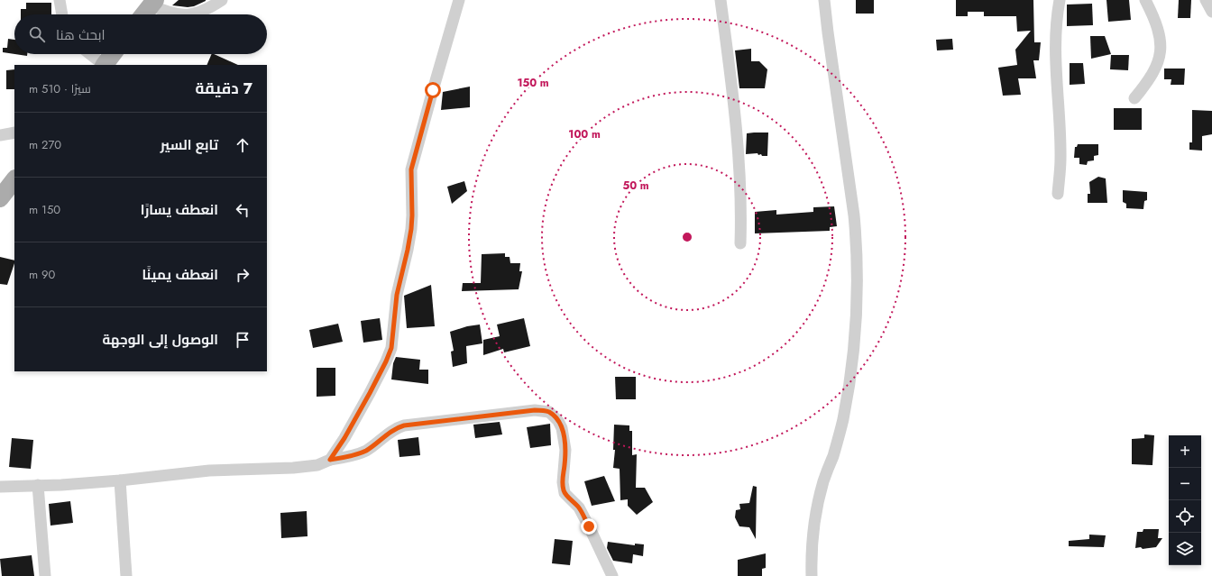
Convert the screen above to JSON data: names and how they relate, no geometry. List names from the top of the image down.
{
  "page": {
    "search": "ابحث هنا",
    "heading": ["7 دقيقة", "سيرًا · 510 m"],
    "list": [
      ["تابع السير", "270 m"],
      ["انعطف يسارًا", "150 m"],
      ["انعطف يمينًا", "90 m"],
      "الوصول إلى الوجهة"
    ],
    "map_buttons": ["+", "−"]
  },
  "rings": ["150 m", "100 m", "50 m"]
}
